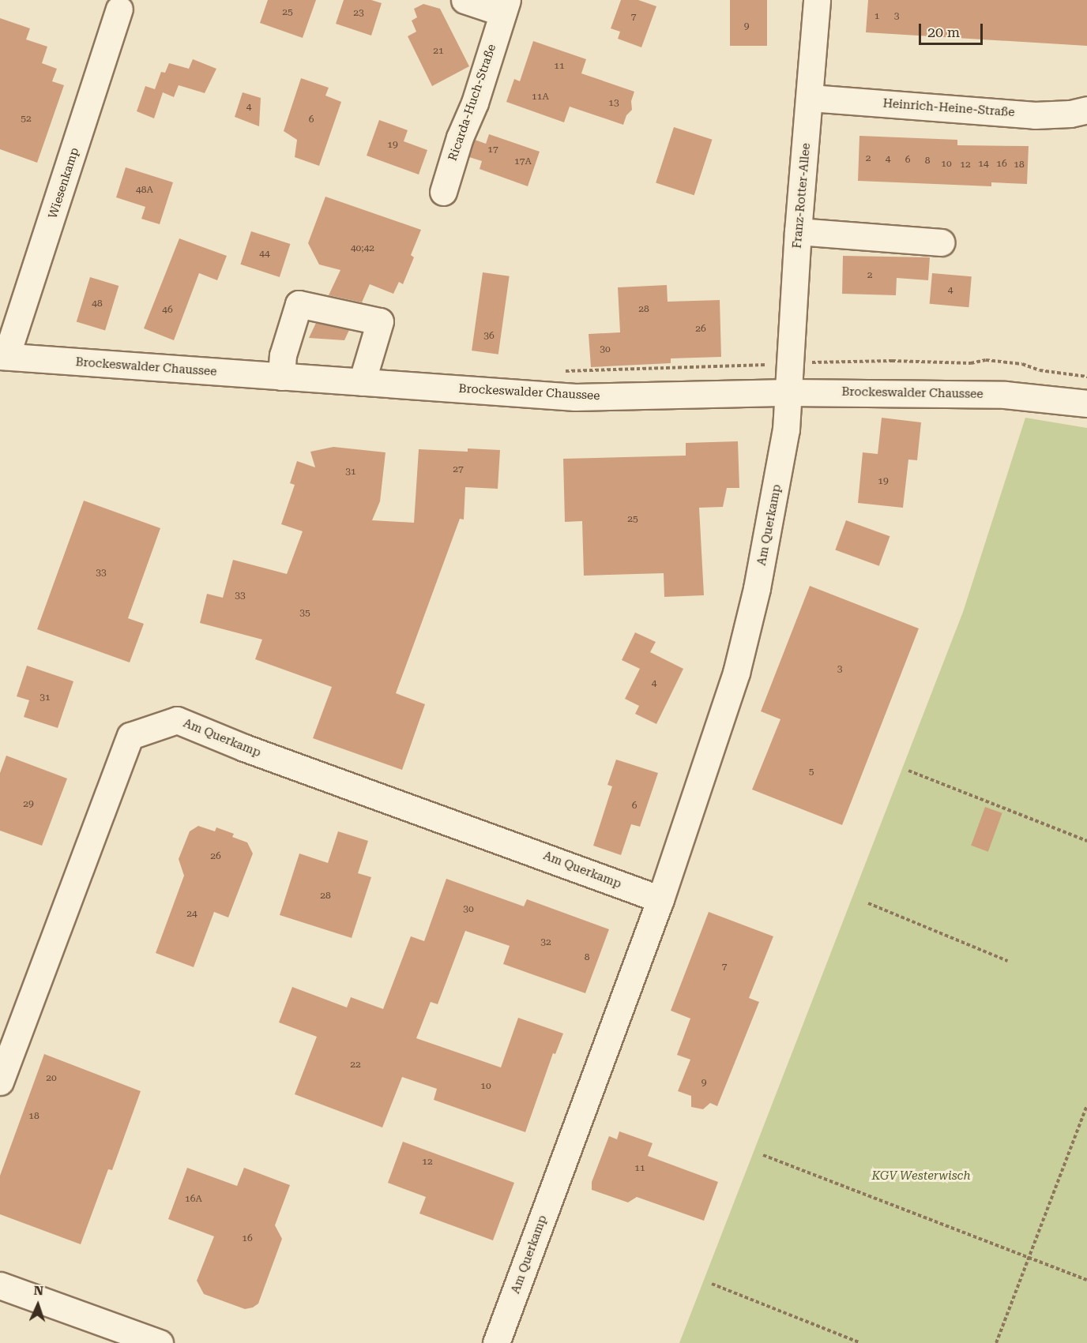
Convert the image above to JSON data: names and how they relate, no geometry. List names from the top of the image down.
{
  "streets": {
    "street": [
      "Ricarda-Huch-Straße",
      "Heinrich-Heine-Straße",
      "Wiesenkamp",
      "Franz-Rotter-Allee",
      "Brockeswalder Chaussee",
      "Am Querkamp"
    ]
  },
  "crossings": [
    ["Heinrich-Heine-Straße", "Franz-Rotter-Allee"],
    ["Wiesenkamp", "Brockeswalder Chaussee"],
    ["Franz-Rotter-Allee", "Brockeswalder Chaussee"],
    ["Franz-Rotter-Allee", "Am Querkamp"],
    ["Brockeswalder Chaussee", "Am Querkamp"]
  ],
  "parks": ["KGV Westerwisch"],
  "house_numbers": [
    "25",
    "23",
    "1",
    "3",
    "7",
    "9",
    "21",
    "11",
    "11A",
    "13",
    "4",
    "52",
    "6",
    "19",
    "17",
    "2",
    "4",
    "6",
    "8",
    "17A",
    "10",
    "14",
    "16",
    "12",
    "18",
    "48A",
    "40;42",
    "44",
    "2",
    "4",
    "48",
    "28",
    "46",
    "26",
    "36",
    "30",
    "27",
    "31",
    "19",
    "25",
    "33",
    "33",
    "35",
    "3",
    "4",
    "31",
    "5",
    "29",
    "6",
    "26",
    "28",
    "30",
    "24",
    "32",
    "8",
    "7",
    "22",
    "20",
    "9",
    "10",
    "18",
    "12",
    "11",
    "16A",
    "16"
  ],
  "scale_bar": "20 m",
  "north": "top"
}
